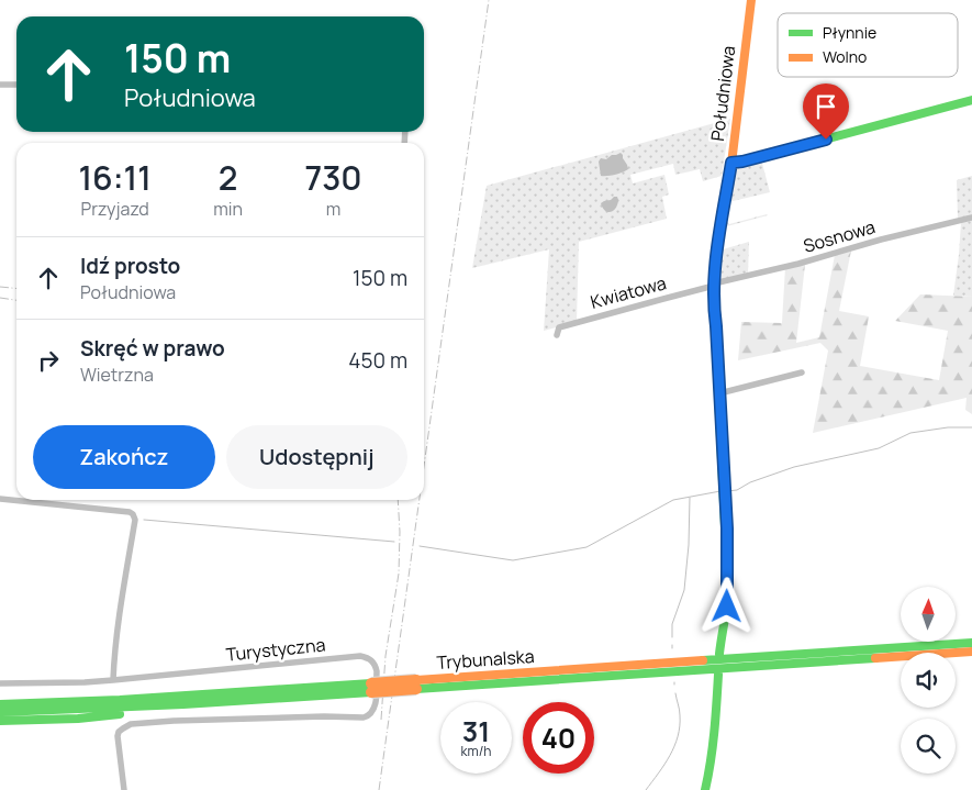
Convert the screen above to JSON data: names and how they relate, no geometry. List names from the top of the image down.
{
  "streets": {
    "main road": ["Południowa", "Trybunalska"],
    "street": ["Sosnowa", "Kwiatowa", "Turystyczna"]
  },
  "crossings": [
    ["Południowa", "Sosnowa"],
    ["Południowa", "Kwiatowa"],
    ["Sosnowa", "Kwiatowa"]
  ],
  "legend": ["Płynnie", "Wolno"],
  "north": "top",
  "page": {
    "turn": ["150 m", "Południowa"],
    "eta": [
      "16:11",
      "Przyjazd",
      "2",
      "min",
      "730",
      "m"
    ],
    "list": [
      {
        "name": "Idź prosto",
        "note": "Południowa",
        "value": "150 m"
      },
      {
        "name": "Skręć w prawo",
        "note": "Wietrzna",
        "value": "450 m"
      }
    ],
    "buttons": ["Zakończ", "Udostępnij"],
    "speed": "31 km/h",
    "limit": "40"
  }
}
